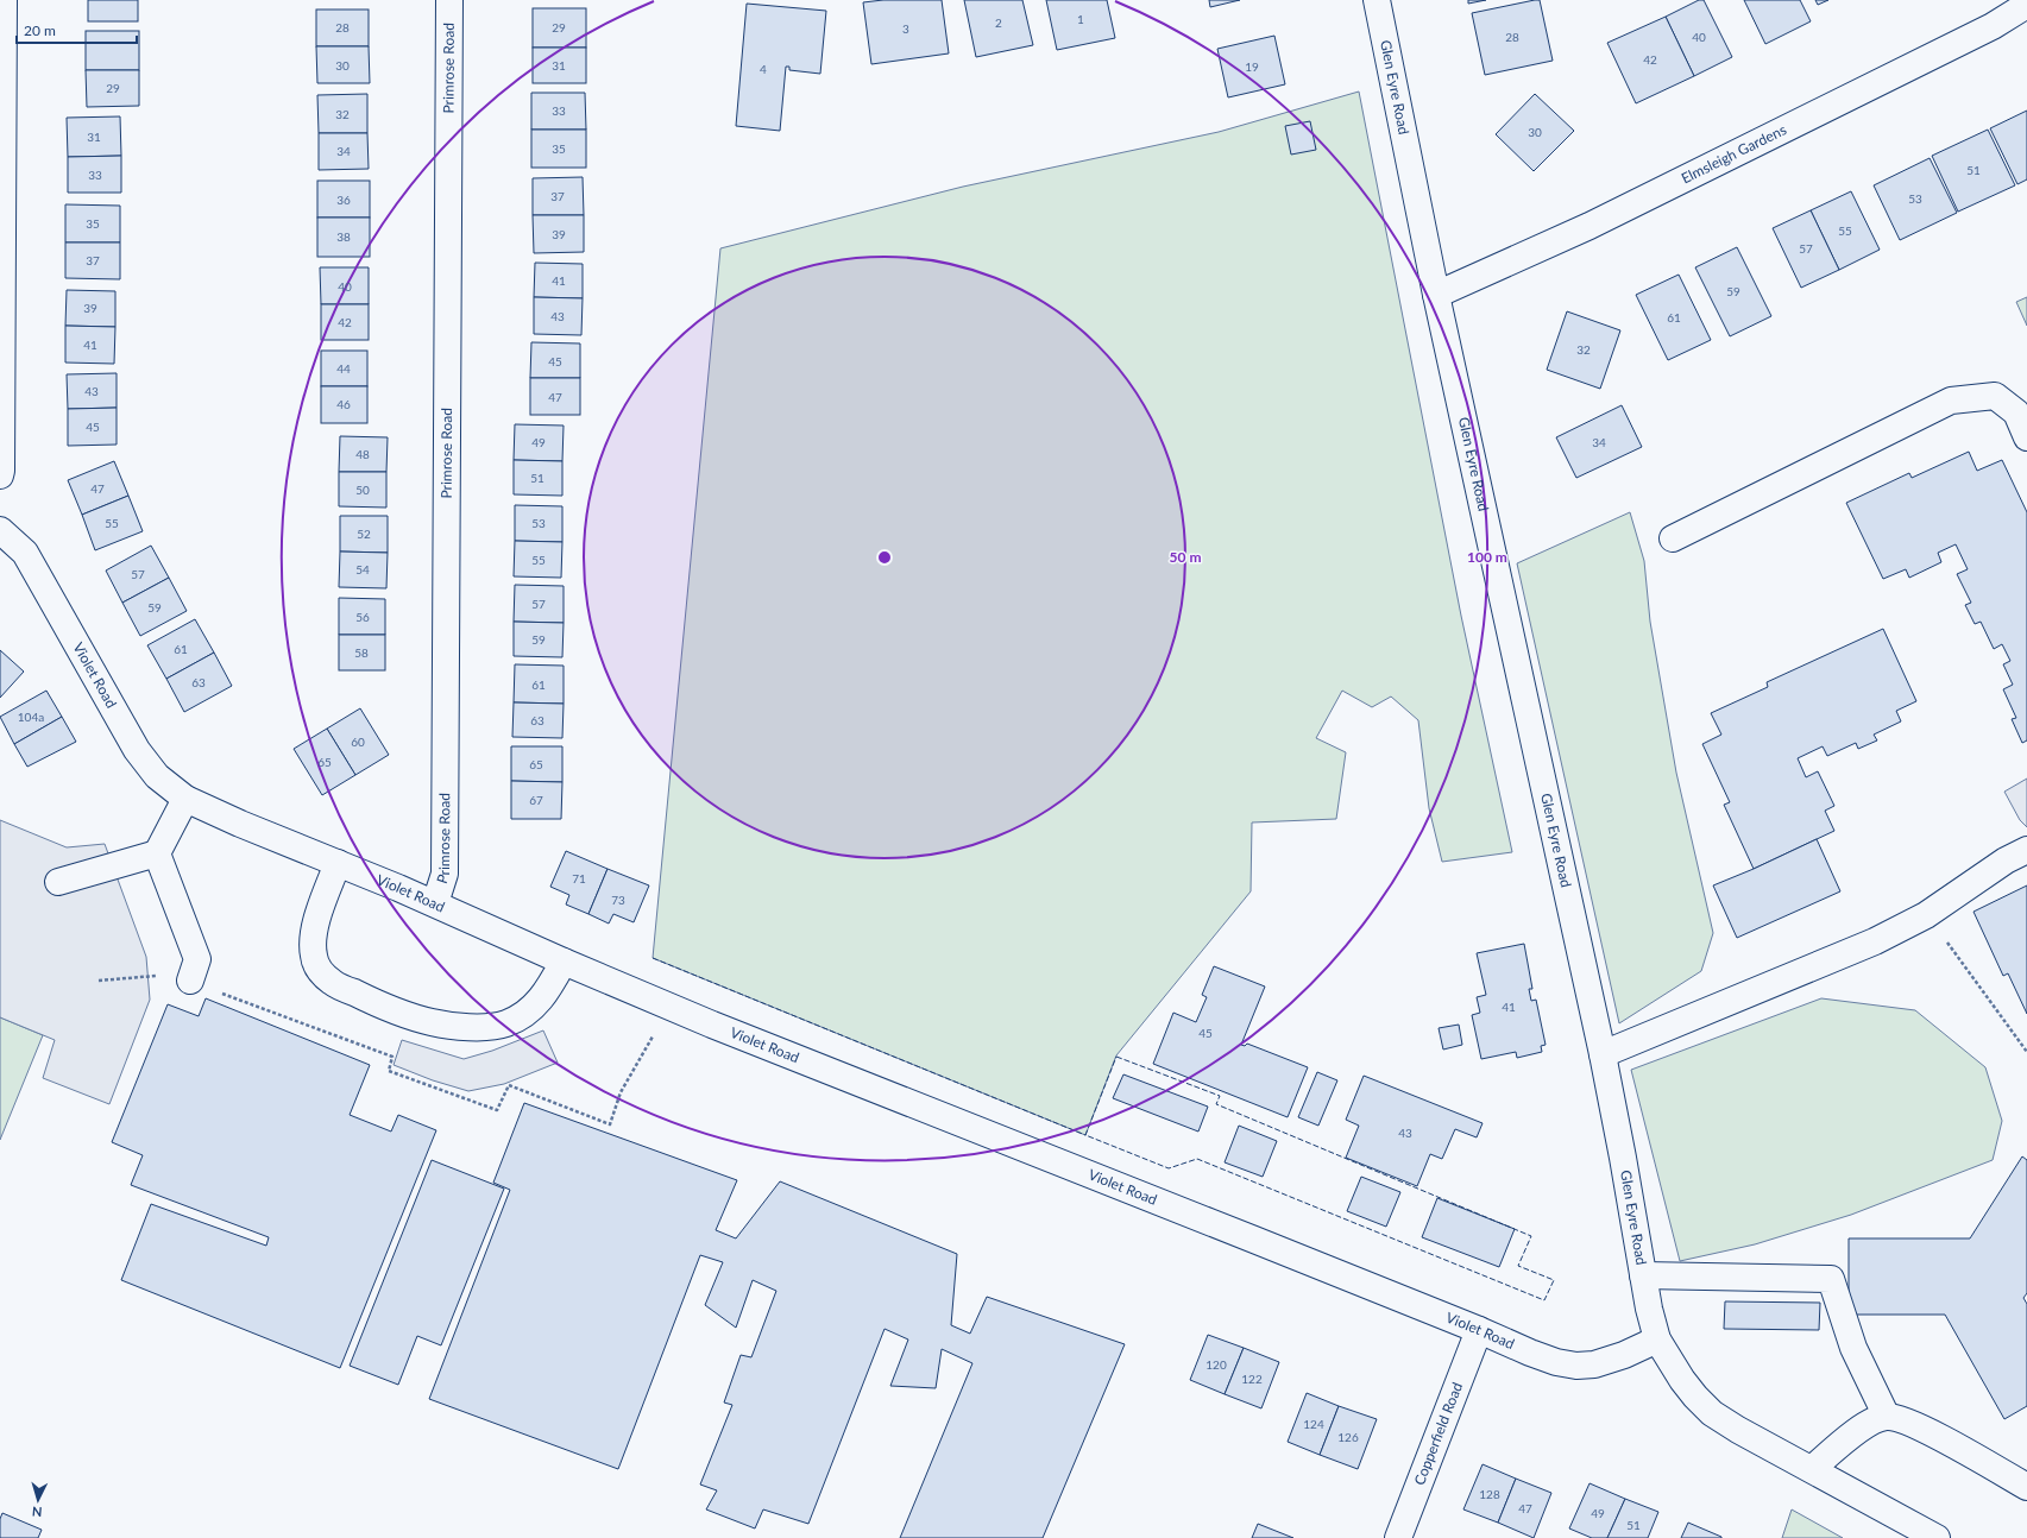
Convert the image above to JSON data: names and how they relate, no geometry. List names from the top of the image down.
{
  "streets": {
    "street": [
      "Primrose Road",
      "Glen Eyre Road",
      "Elmsleigh Gardens",
      "Violet Road",
      "Copperfield Road"
    ]
  },
  "crossings": [
    ["Primrose Road", "Violet Road"],
    ["Glen Eyre Road", "Elmsleigh Gardens"],
    ["Glen Eyre Road", "Violet Road"],
    ["Violet Road", "Copperfield Road"]
  ],
  "house_numbers": [
    "1",
    "2",
    "28",
    "29",
    "3",
    "28",
    "40",
    "42",
    "30",
    "31",
    "19",
    "4",
    "29",
    "33",
    "32",
    "30",
    "31",
    "35",
    "34",
    "51",
    "33",
    "37",
    "53",
    "36",
    "35",
    "55",
    "39",
    "38",
    "57",
    "37",
    "41",
    "40",
    "59",
    "39",
    "43",
    "61",
    "42",
    "41",
    "32",
    "45",
    "44",
    "43",
    "47",
    "46",
    "45",
    "49",
    "34",
    "48",
    "51",
    "47",
    "50",
    "55",
    "53",
    "52",
    "55",
    "54",
    "57",
    "57",
    "59",
    "56",
    "59",
    "61",
    "58",
    "63",
    "61",
    "104a",
    "63",
    "60",
    "65",
    "65",
    "67",
    "71",
    "73",
    "41",
    "45",
    "43",
    "120",
    "122",
    "124",
    "126",
    "128",
    "47",
    "49",
    "51"
  ],
  "scale_bar": "20 m",
  "north": "bottom",
  "rings": ["50 m", "100 m"]
}
